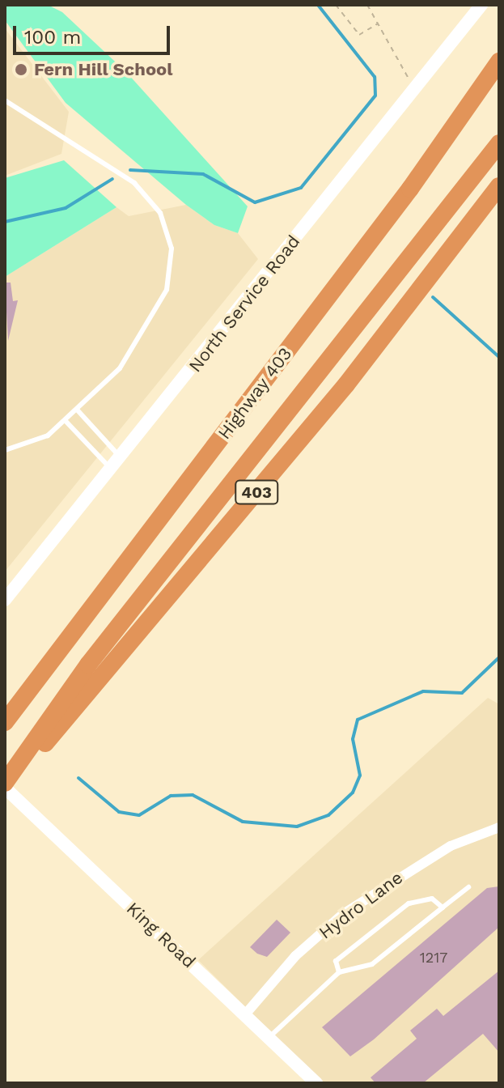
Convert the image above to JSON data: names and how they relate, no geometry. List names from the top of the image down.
{
  "streets": {
    "highway": ["Highway 403", "403"],
    "street": ["North Service Road", "Hydro Lane", "King Road"]
  },
  "crossings": [
    ["403", "King Road"],
    ["Hydro Lane", "King Road"]
  ],
  "places": ["Fern Hill School"],
  "house_numbers": ["1217"],
  "scale_bar": "100 m"
}
